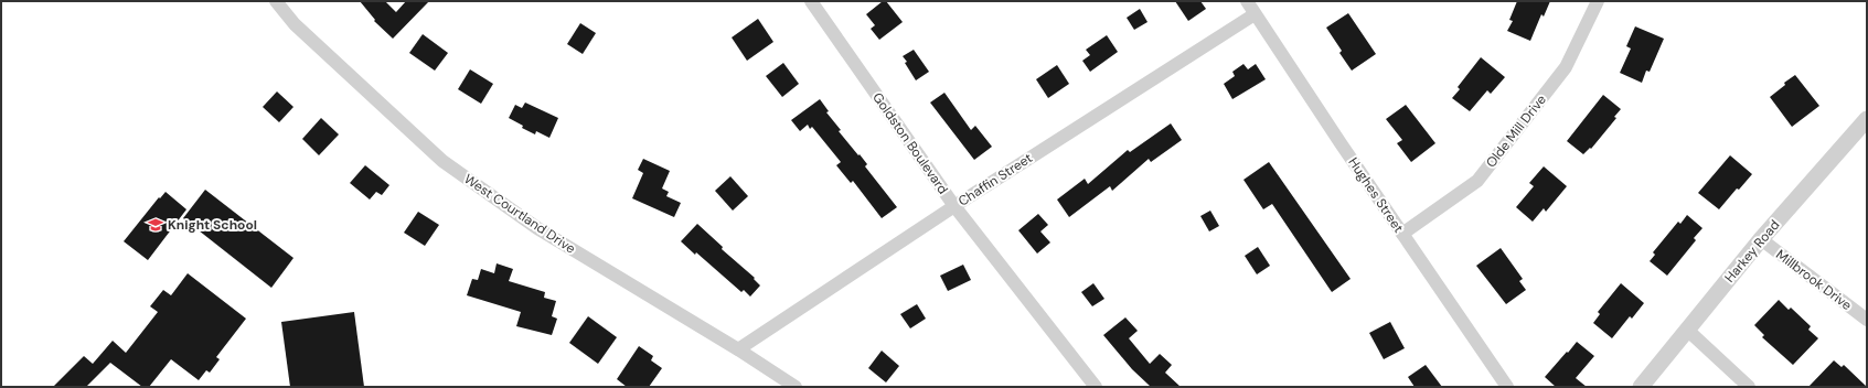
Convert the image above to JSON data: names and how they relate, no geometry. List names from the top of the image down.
{
  "streets": {
    "street": [
      "Olde Mill Drive",
      "Goldston Boulevard",
      "Chaffin Street",
      "Hughes Street",
      "West Courtland Drive",
      "Harkey Road",
      "Millbrook Drive"
    ]
  },
  "crossings": [
    ["Olde Mill Drive", "Hughes Street"],
    ["Goldston Boulevard", "Chaffin Street"],
    ["Chaffin Street", "Hughes Street"],
    ["Chaffin Street", "West Courtland Drive"],
    ["Harkey Road", "Millbrook Drive"]
  ],
  "places": {
    "school or university": ["Knight School"]
  }
}
